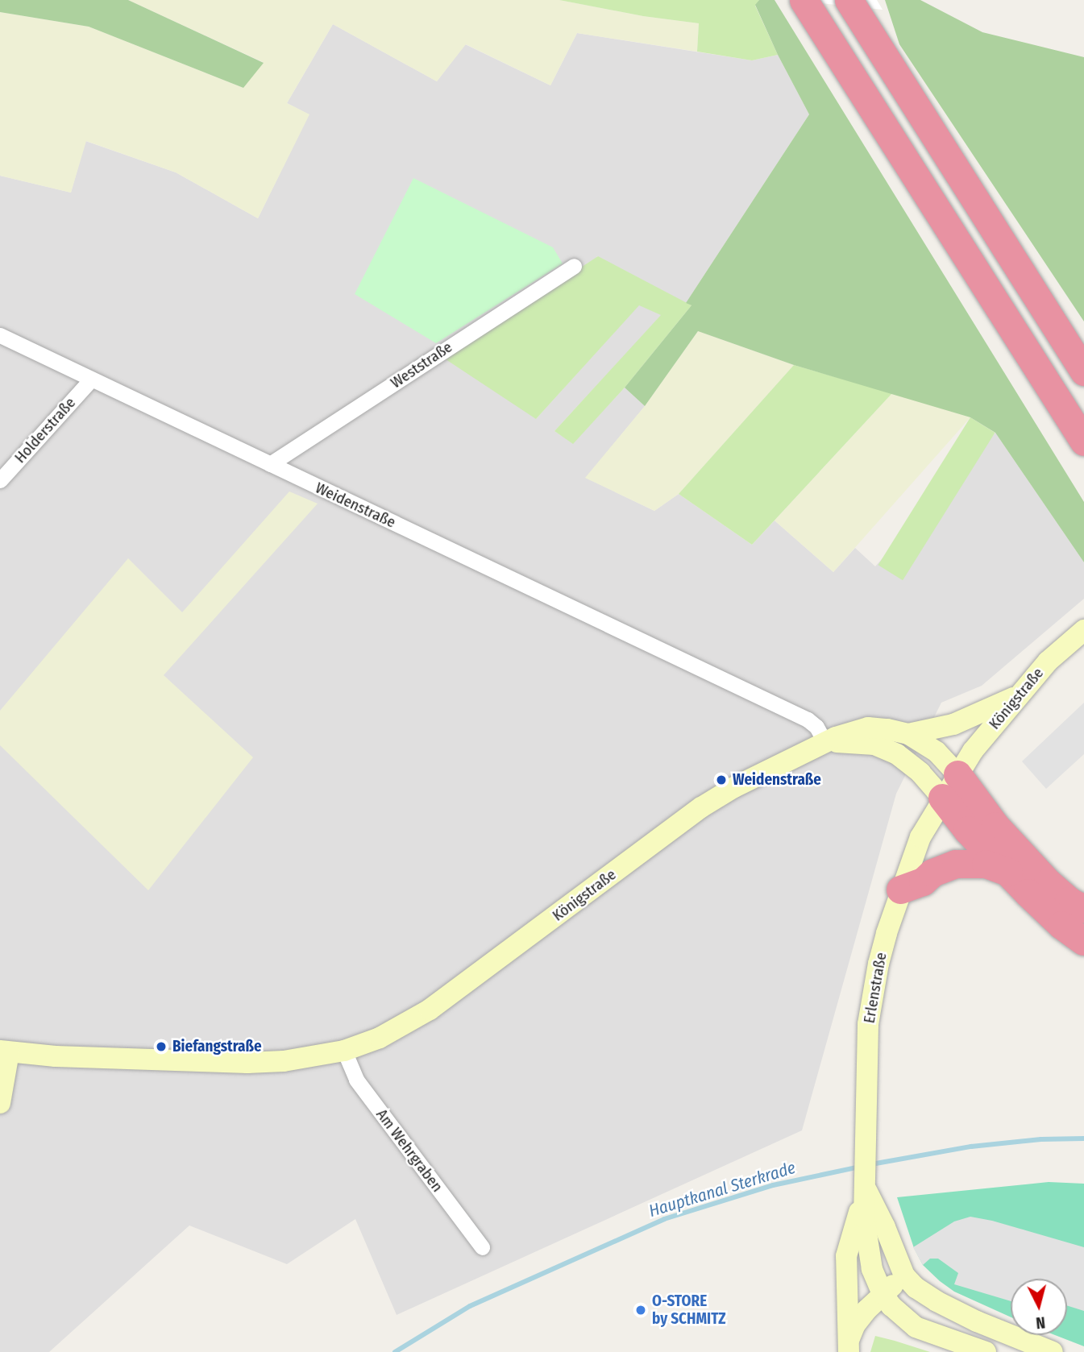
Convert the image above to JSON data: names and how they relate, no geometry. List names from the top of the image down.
{
  "streets": {
    "main road": ["Königstraße", "Erlenstraße"],
    "street": [
      "Weststraße",
      "Holderstraße",
      "Weidenstraße",
      "Am Wehrgraben"
    ]
  },
  "crossings": [
    ["Weststraße", "Weidenstraße"],
    ["Holderstraße", "Weidenstraße"],
    ["Weidenstraße", "Königstraße"],
    ["Königstraße", "Erlenstraße"],
    ["Königstraße", "Am Wehrgraben"]
  ],
  "water": ["Hauptkanal Sterkrade"],
  "places": ["Weidenstraße", "Biefangstraße", "O-STORE by SCHMITZ"],
  "north": "bottom"
}
